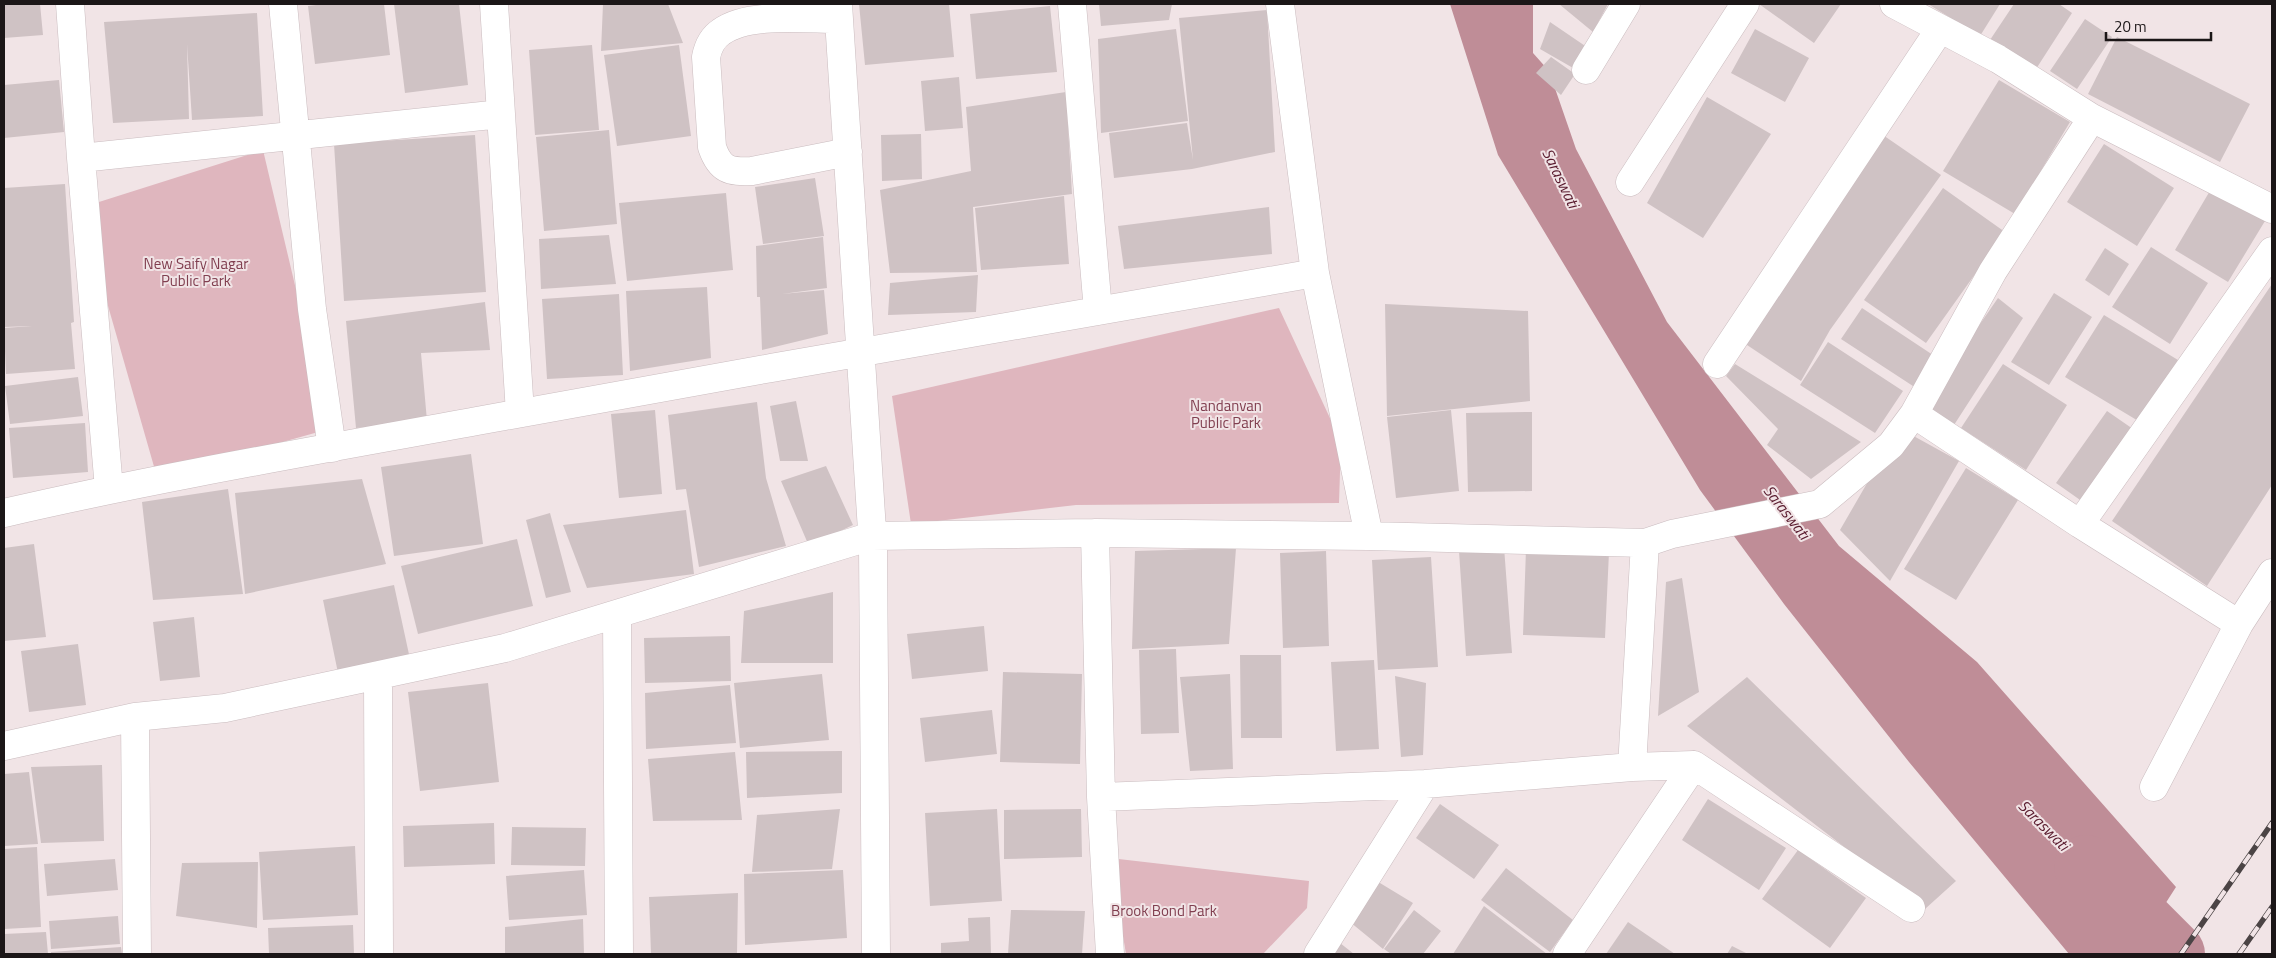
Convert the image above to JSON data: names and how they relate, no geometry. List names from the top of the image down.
{
  "water": ["Saraswati"],
  "parks": ["New Saify Nagar Public Park", "Nandanvan Public Park", "Brook Bond Park"],
  "scale_bar": "20 m"
}
